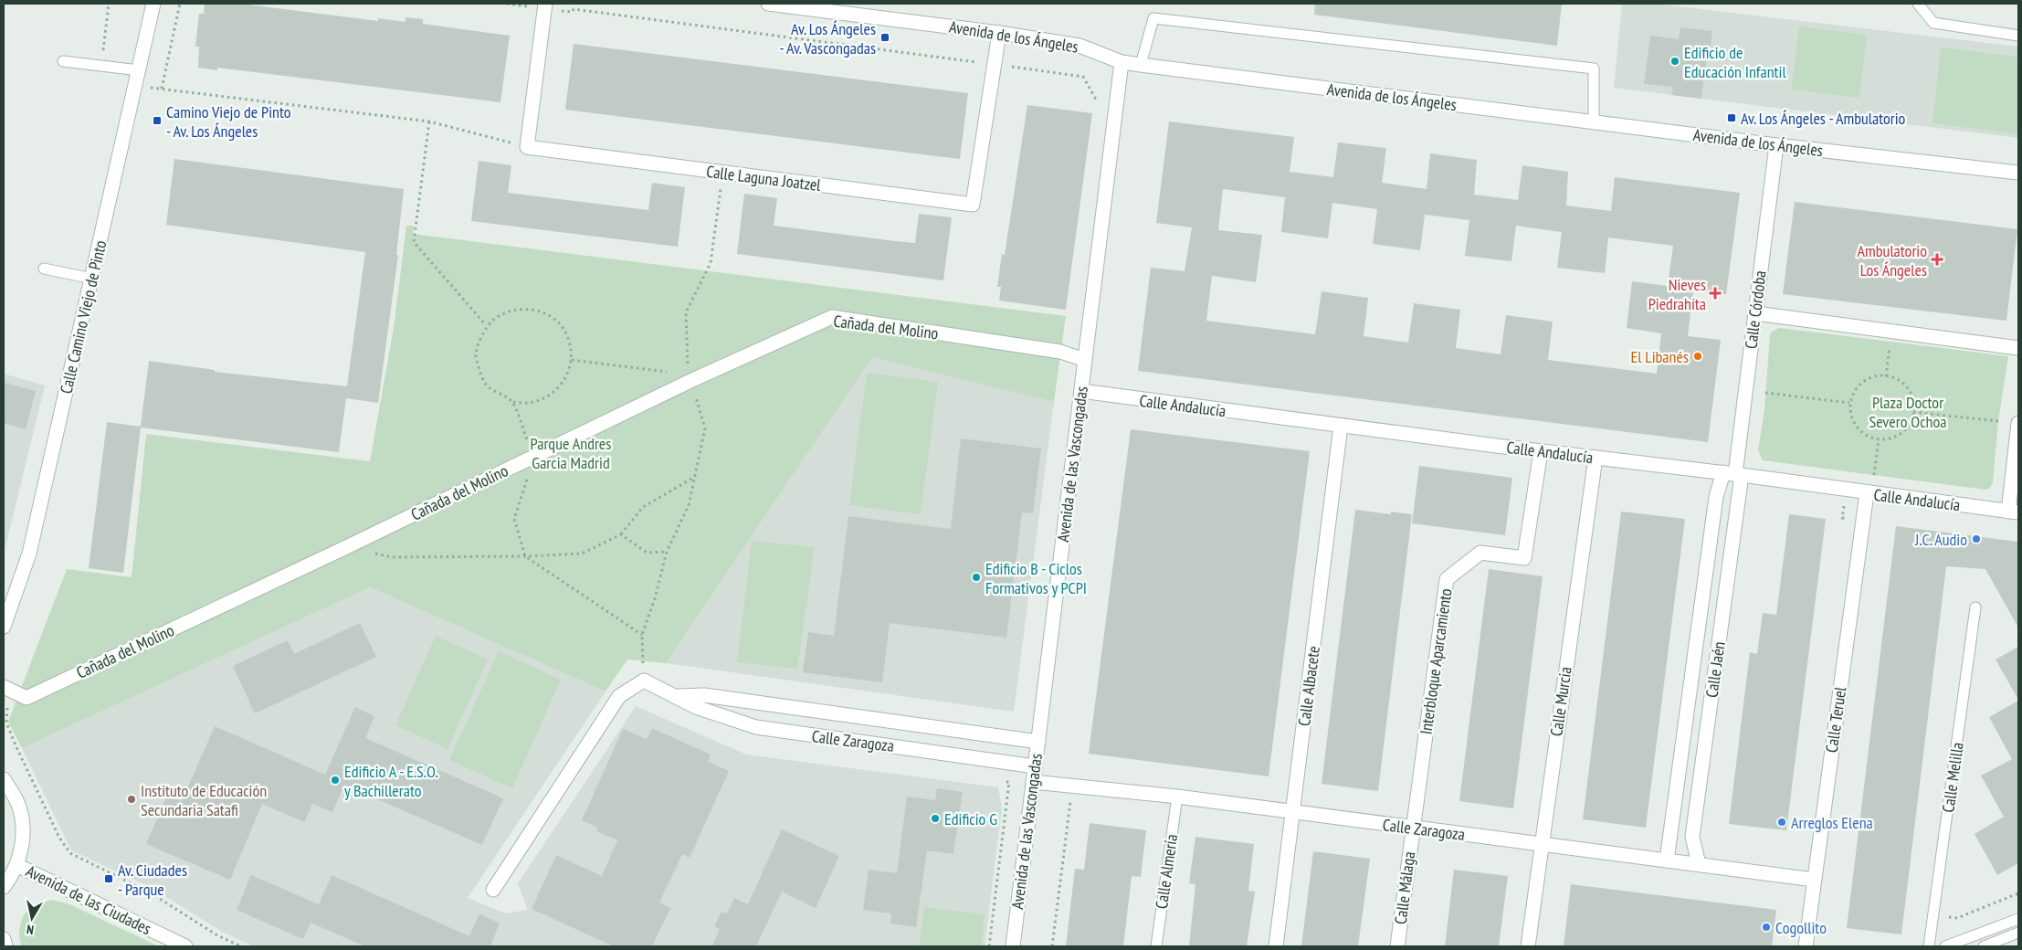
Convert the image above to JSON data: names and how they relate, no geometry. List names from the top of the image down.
{
  "streets": {
    "street": [
      "Avenida de los Ángeles",
      "Calle Laguna Joatzel",
      "Calle Córdoba",
      "Calle Camino Viejo de Pinto",
      "Cañada del Molino",
      "Calle Andalucía",
      "Avenida de las Vascongadas",
      "Interbloque Aparcamiento",
      "Calle Jaén",
      "Calle Albacete",
      "Calle Murcia",
      "Calle Teruel",
      "Calle Zaragoza",
      "Calle Málaga",
      "Avenida de las Ciudades"
    ],
    "lane": ["Calle Melilla", "Calle Almería"]
  },
  "crossings": [
    ["Avenida de los Ángeles", "Calle Laguna Joatzel"],
    ["Avenida de los Ángeles", "Calle Córdoba"],
    ["Avenida de los Ángeles", "Avenida de las Vascongadas"],
    ["Calle Córdoba", "Calle Andalucía"],
    ["Calle Córdoba", "Calle Jaén"],
    ["Cañada del Molino", "Avenida de las Vascongadas"],
    ["Calle Andalucía", "Avenida de las Vascongadas"],
    ["Calle Andalucía", "Interbloque Aparcamiento"],
    ["Calle Andalucía", "Calle Jaén"],
    ["Calle Andalucía", "Calle Albacete"],
    ["Calle Andalucía", "Calle Murcia"],
    ["Calle Andalucía", "Calle Teruel"],
    ["Avenida de las Vascongadas", "Calle Zaragoza"],
    ["Interbloque Aparcamiento", "Calle Zaragoza"],
    ["Interbloque Aparcamiento", "Calle Málaga"],
    ["Calle Jaén", "Calle Zaragoza"],
    ["Calle Albacete", "Calle Zaragoza"],
    ["Calle Murcia", "Calle Zaragoza"],
    ["Calle Teruel", "Calle Zaragoza"],
    ["Calle Zaragoza", "Calle Almería"],
    ["Calle Zaragoza", "Calle Málaga"]
  ],
  "parks": ["Plaza Doctor Severo Ochoa", "Parque Andres Garcia Madrid"],
  "places": {
    "transit": [
      "Av. Los Ángeles - Av. Vascongadas",
      "Av. Los Ángeles - Ambulatorio",
      "Camino Viejo de Pinto - Av. Los Ángeles",
      "Av. Ciudades - Parque"
    ],
    "other": [
      "Edificio de Educación Infantil",
      "El Libanés",
      "J.C. Audio",
      "Edificio B - Ciclos Formativos y PCPI",
      "Edificio A - E.S.O. y Bachillerato",
      "Instituto de Educación Secundaria Satafi",
      "Edificio G",
      "Arreglos Elena",
      "Cogollito"
    ],
    "health": ["Ambulatorio Los Ángeles", "Nieves Piedrahíta"]
  },
  "north": "bottom"
}
